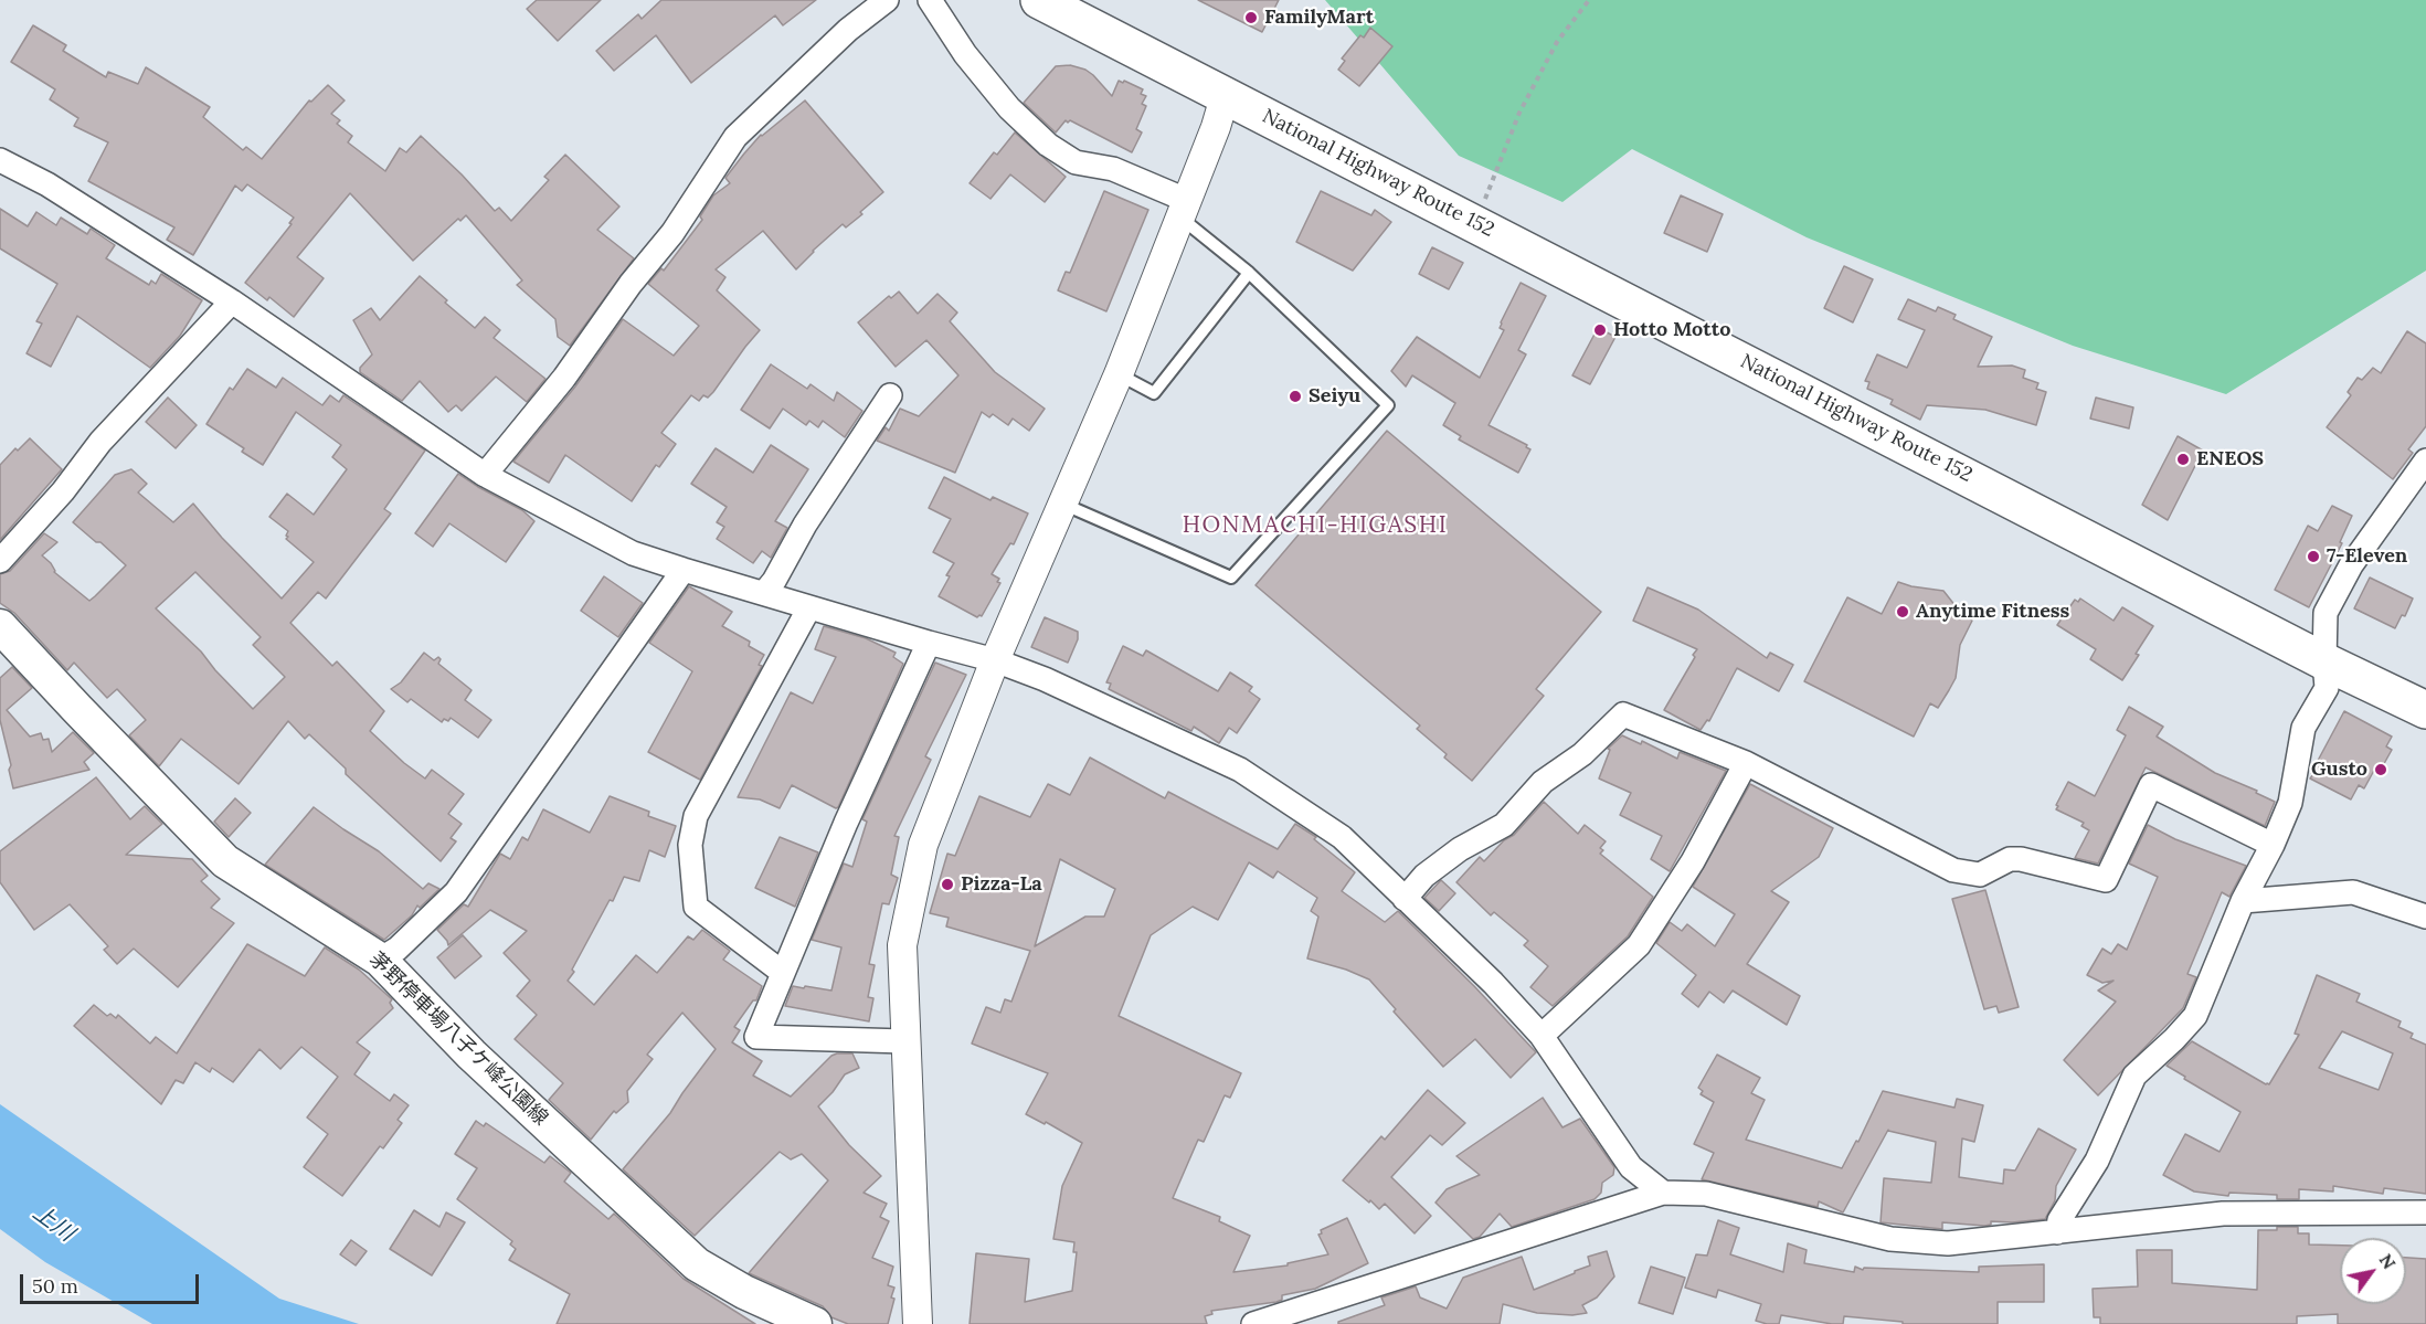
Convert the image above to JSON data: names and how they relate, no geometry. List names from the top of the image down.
{
  "streets": {
    "highway": ["National Highway Route 152"],
    "main road": ["茅野停車場八子ケ峰公園線"]
  },
  "districts": ["HONMACHI-HIGASHI"],
  "water": ["上川"],
  "places": [
    "FamilyMart",
    "Hotto Motto",
    "Seiyu",
    "ENEOS",
    "7-Eleven",
    "Anytime Fitness",
    "Gusto",
    "Pizza-La"
  ],
  "scale_bar": "50 m",
  "north": "top right"
}
